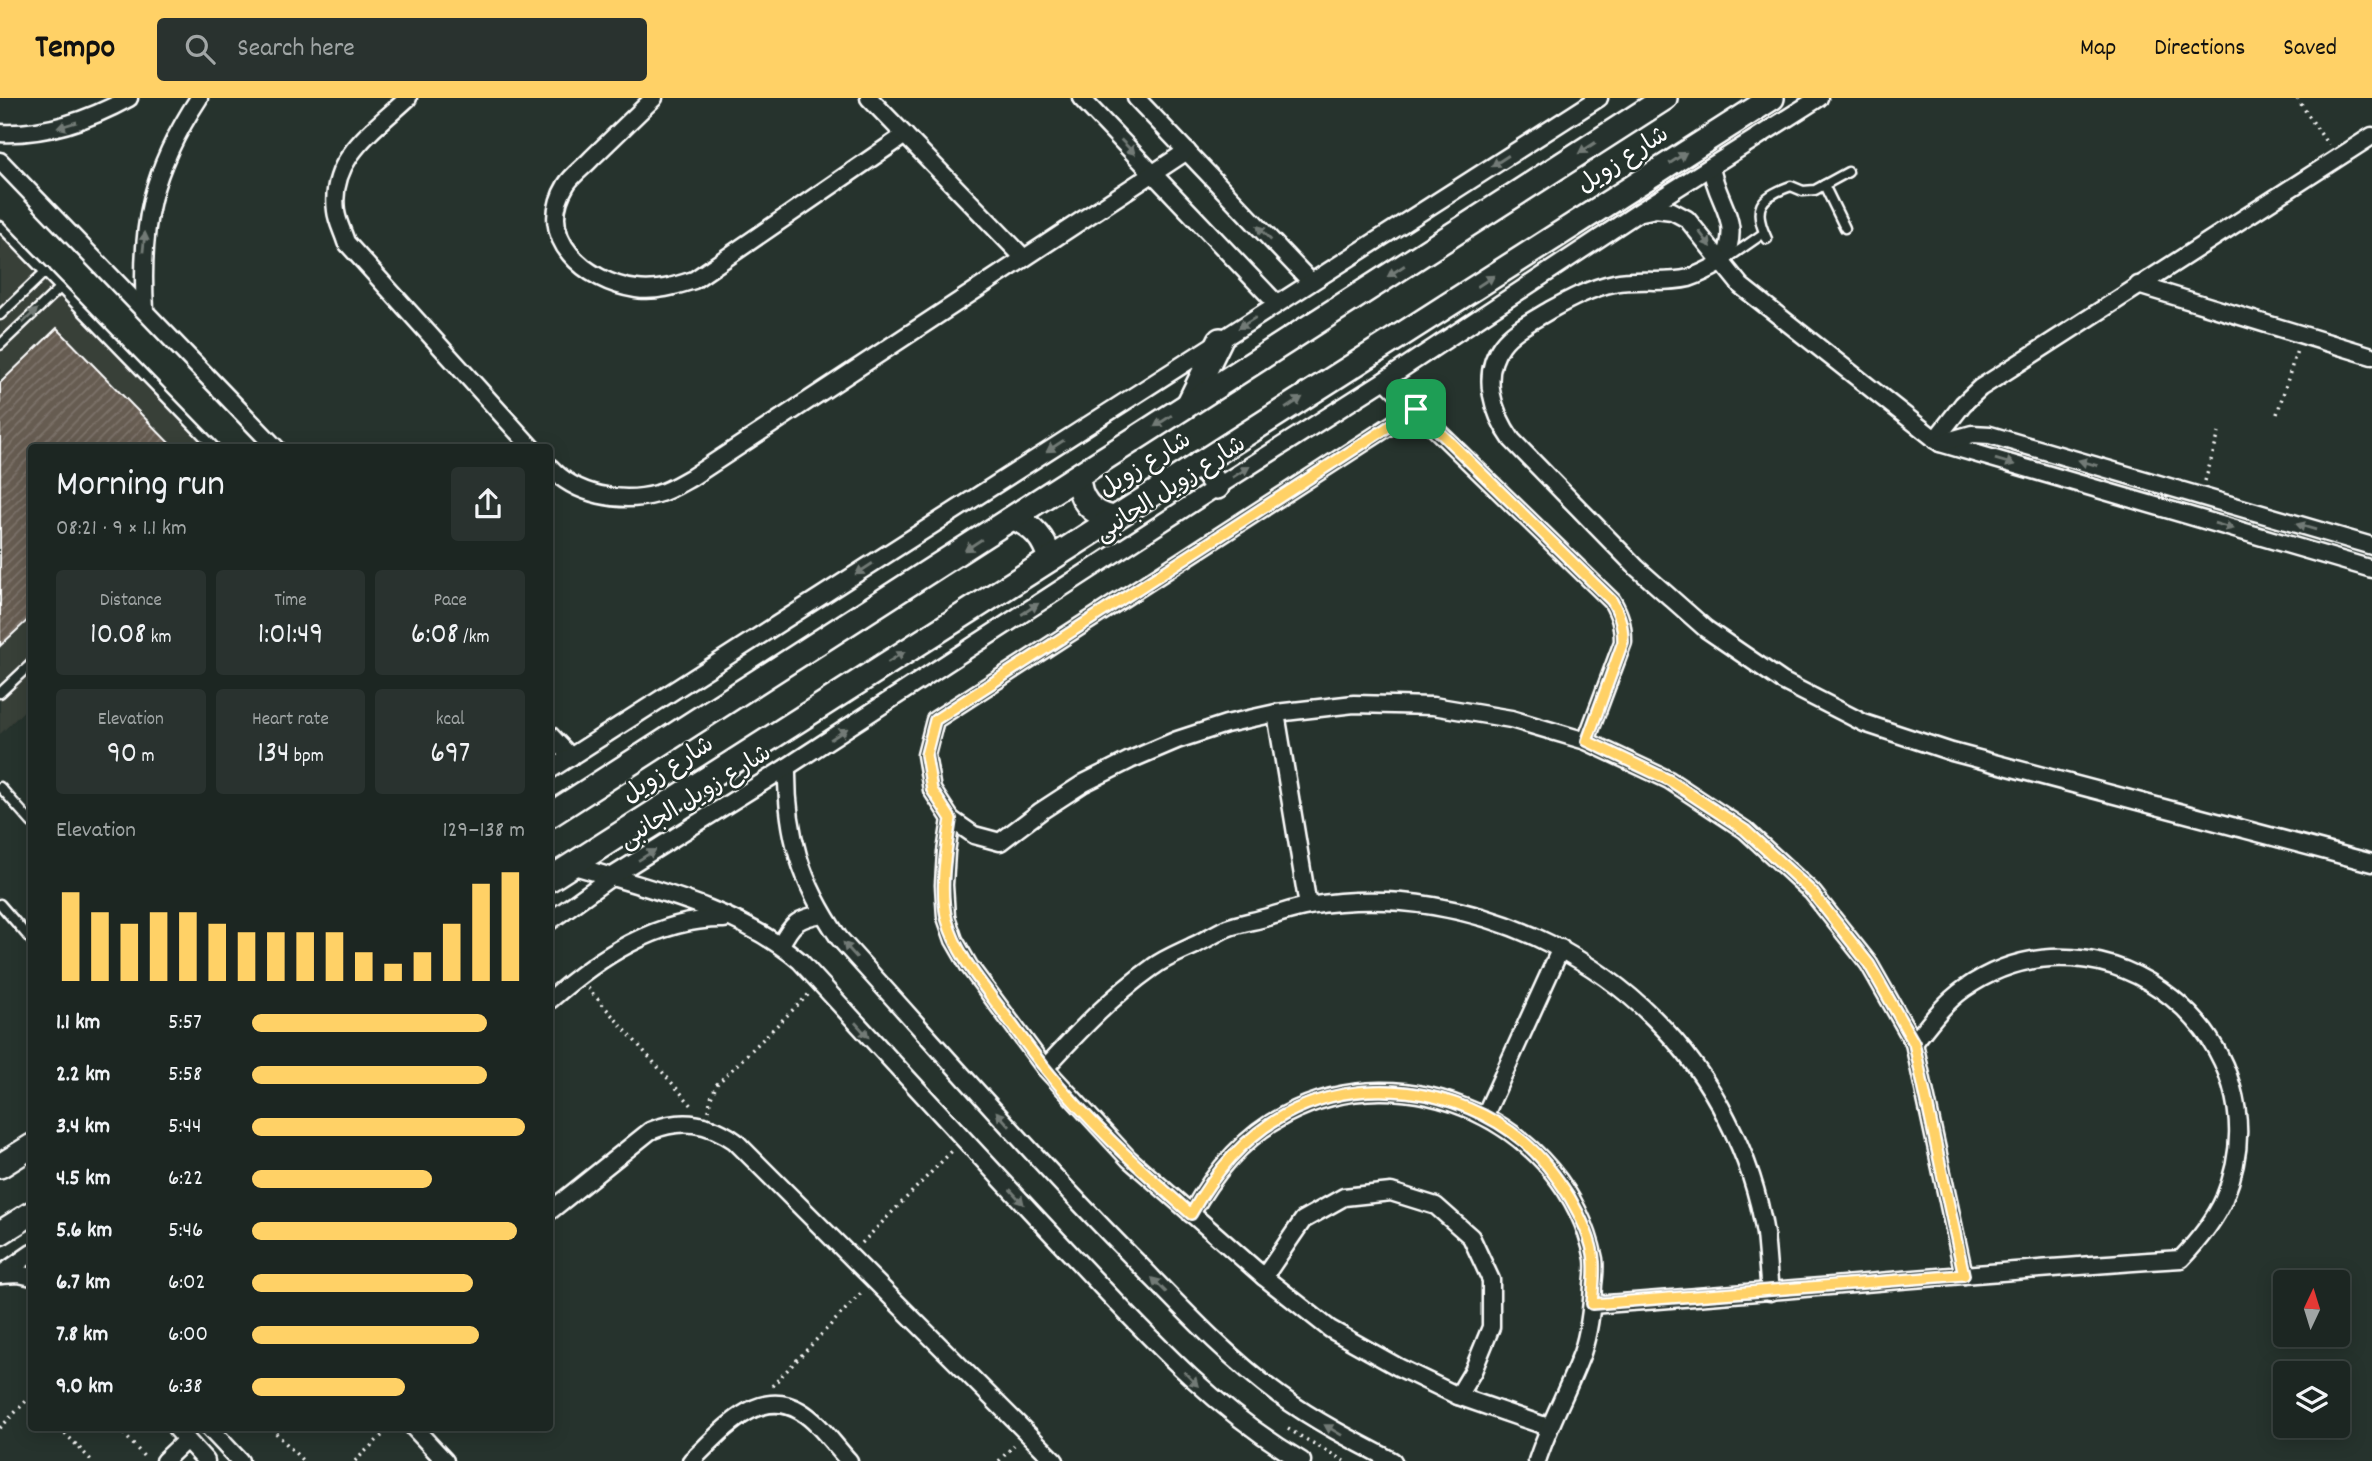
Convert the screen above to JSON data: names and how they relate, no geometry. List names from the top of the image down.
{
  "streets": {
    "main road": ["شارع زويل"],
    "street": ["شارع زويل الجانبى"]
  },
  "north": "top",
  "page": {
    "header": "Tempo",
    "search": "Search here",
    "nav": ["Map", "Directions", "Saved"],
    "heading": ["Morning run", "08:21 · 9 × 1.1 km"],
    "stats": [
      ["Distance", "10.08 km"],
      ["Time", "1:01:49"],
      ["Pace", "6:08 /km"],
      ["Elevation", "90 m"],
      ["Heart rate", "134 bpm"],
      ["kcal", "697"]
    ],
    "chart": ["Elevation", "129–138 m"],
    "list": [
      {
        "name": "1.1 km",
        "note": "5:57"
      },
      {
        "name": "2.2 km",
        "note": "5:58"
      },
      {
        "name": "3.4 km",
        "note": "5:44"
      },
      {
        "name": "4.5 km",
        "note": "6:22"
      },
      {
        "name": "5.6 km",
        "note": "5:46"
      },
      {
        "name": "6.7 km",
        "note": "6:02"
      },
      {
        "name": "7.8 km",
        "note": "6:00"
      },
      {
        "name": "9.0 km",
        "note": "6:38"
      }
    ]
  }
}
